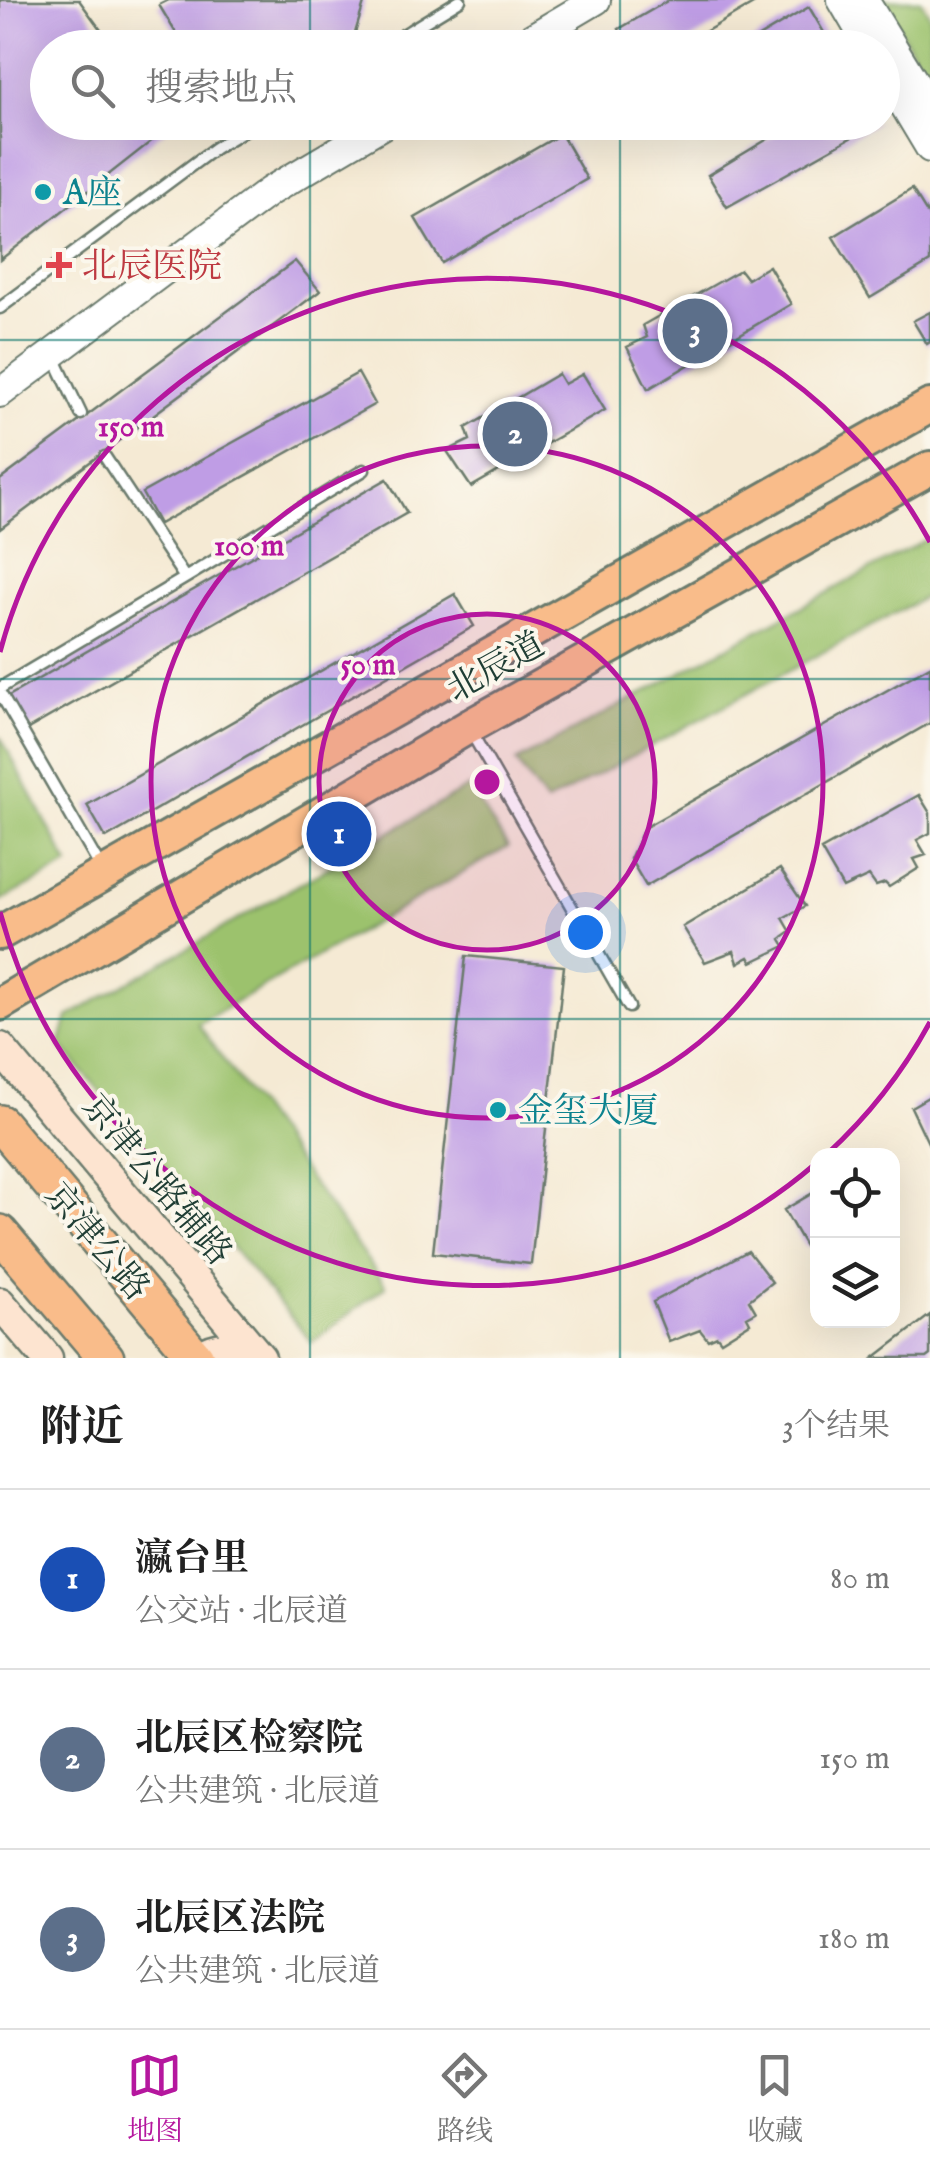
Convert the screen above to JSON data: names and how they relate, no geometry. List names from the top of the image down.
{
  "streets": {
    "highway": ["京津公路"],
    "main road": ["北辰道", "京津公路辅路"]
  },
  "places": {
    "other": ["A座", "金玺大厦"],
    "health": ["北辰医院"]
  },
  "page": {
    "search": "搜索地点",
    "pins": ["3", "2", "1"],
    "heading": ["附近", "3个结果"],
    "list": [
      {
        "mark": "1",
        "name": "瀛台里",
        "note": "公交站 · 北辰道",
        "value": "80 m"
      },
      {
        "mark": "2",
        "name": "北辰区检察院",
        "note": "公共建筑 · 北辰道",
        "value": "150 m"
      },
      {
        "mark": "3",
        "name": "北辰区法院",
        "note": "公共建筑 · 北辰道",
        "value": "180 m"
      }
    ],
    "nav": ["地图", "路线", "收藏"]
  },
  "rings": ["150 m", "100 m", "50 m"]
}
